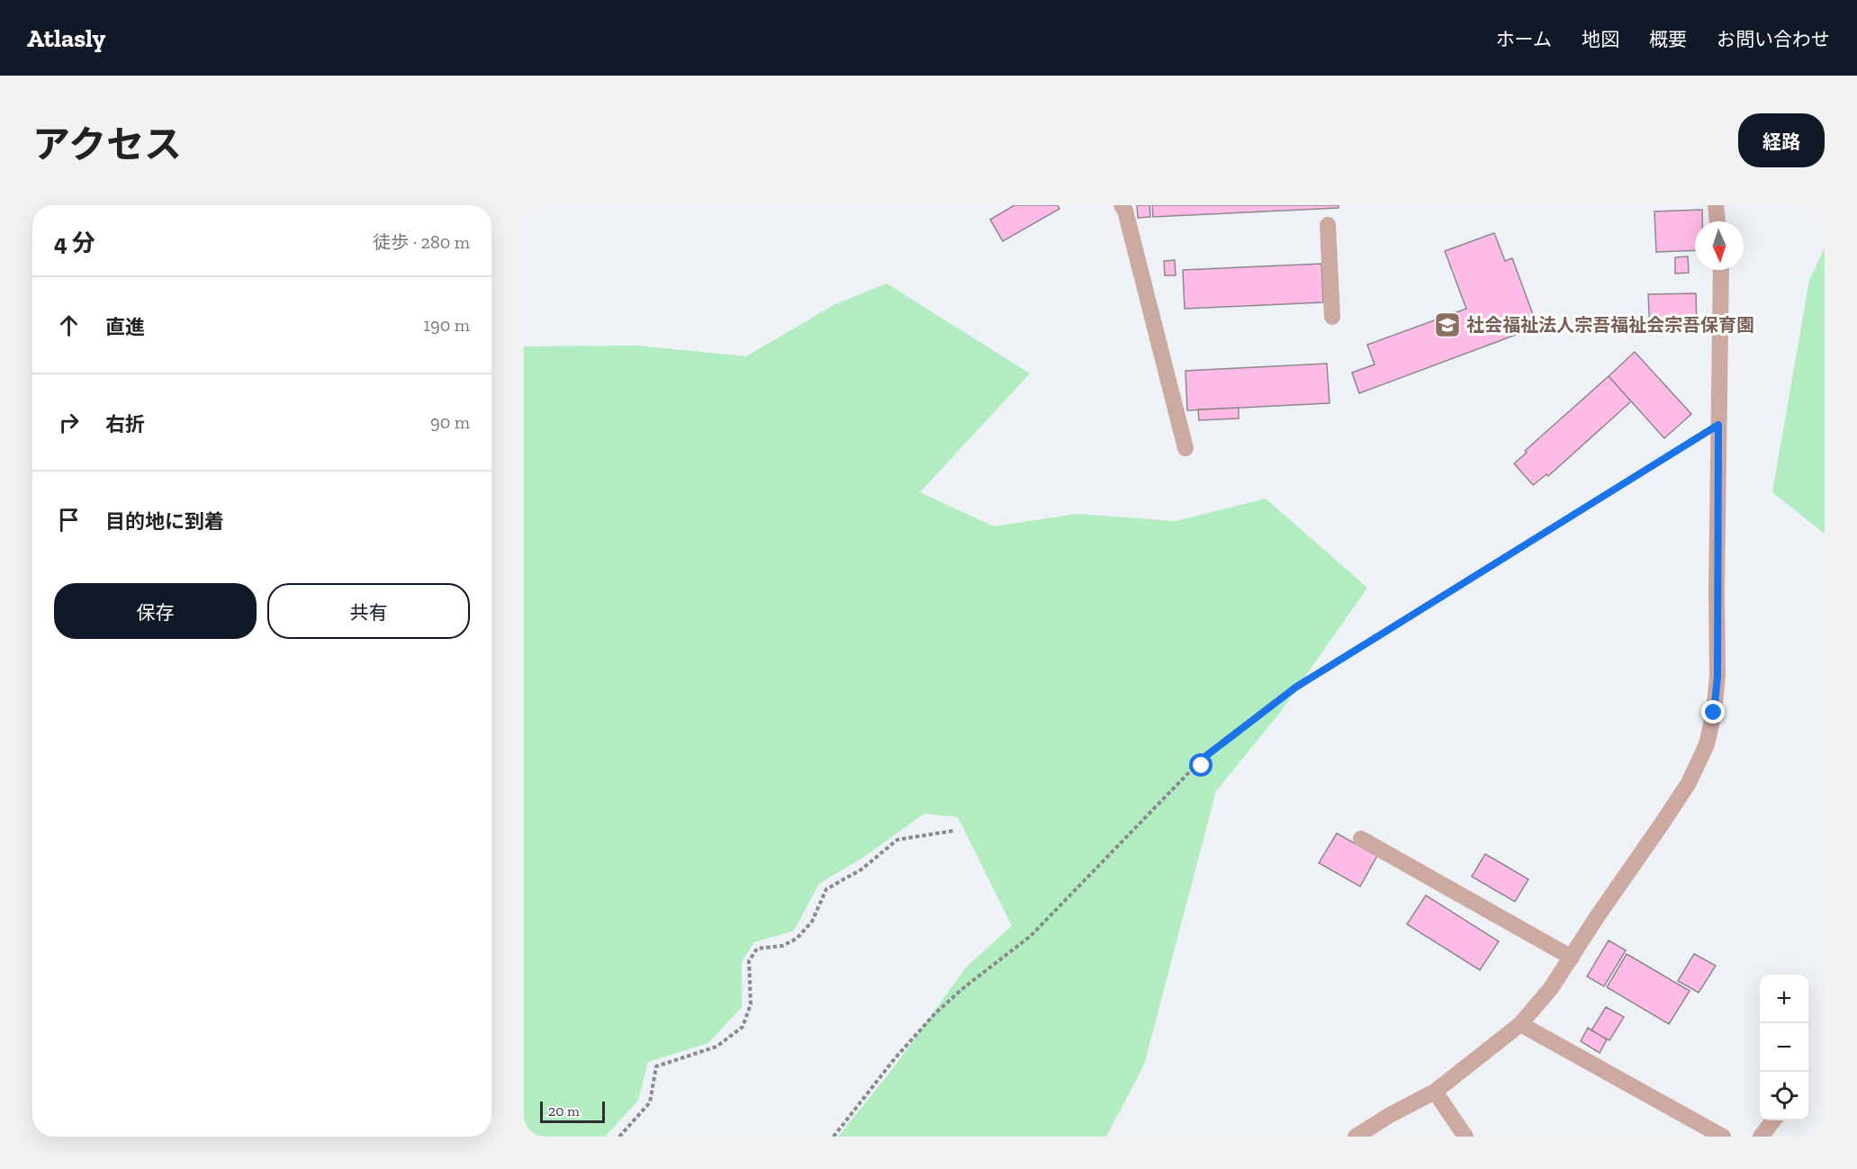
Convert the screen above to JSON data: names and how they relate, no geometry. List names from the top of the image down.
{
  "places": {
    "school or university": ["社会福祉法人宗吾福祉会宗吾保育園"]
  },
  "scale_bar": "20 m",
  "north": "bottom",
  "page": {
    "header": "Atlasly",
    "nav": [
      "ホーム",
      "地図",
      "概要",
      "お問い合わせ"
    ],
    "title": "アクセス",
    "buttons": [
      "経路",
      ["保存", "共有"]
    ],
    "heading": ["4 分", "徒歩 · 280 m"],
    "list": [
      ["直進", "190 m"],
      ["右折", "90 m"],
      "目的地に到着"
    ],
    "map_buttons": ["+", "−"],
    "scale": "20 m"
  }
}
